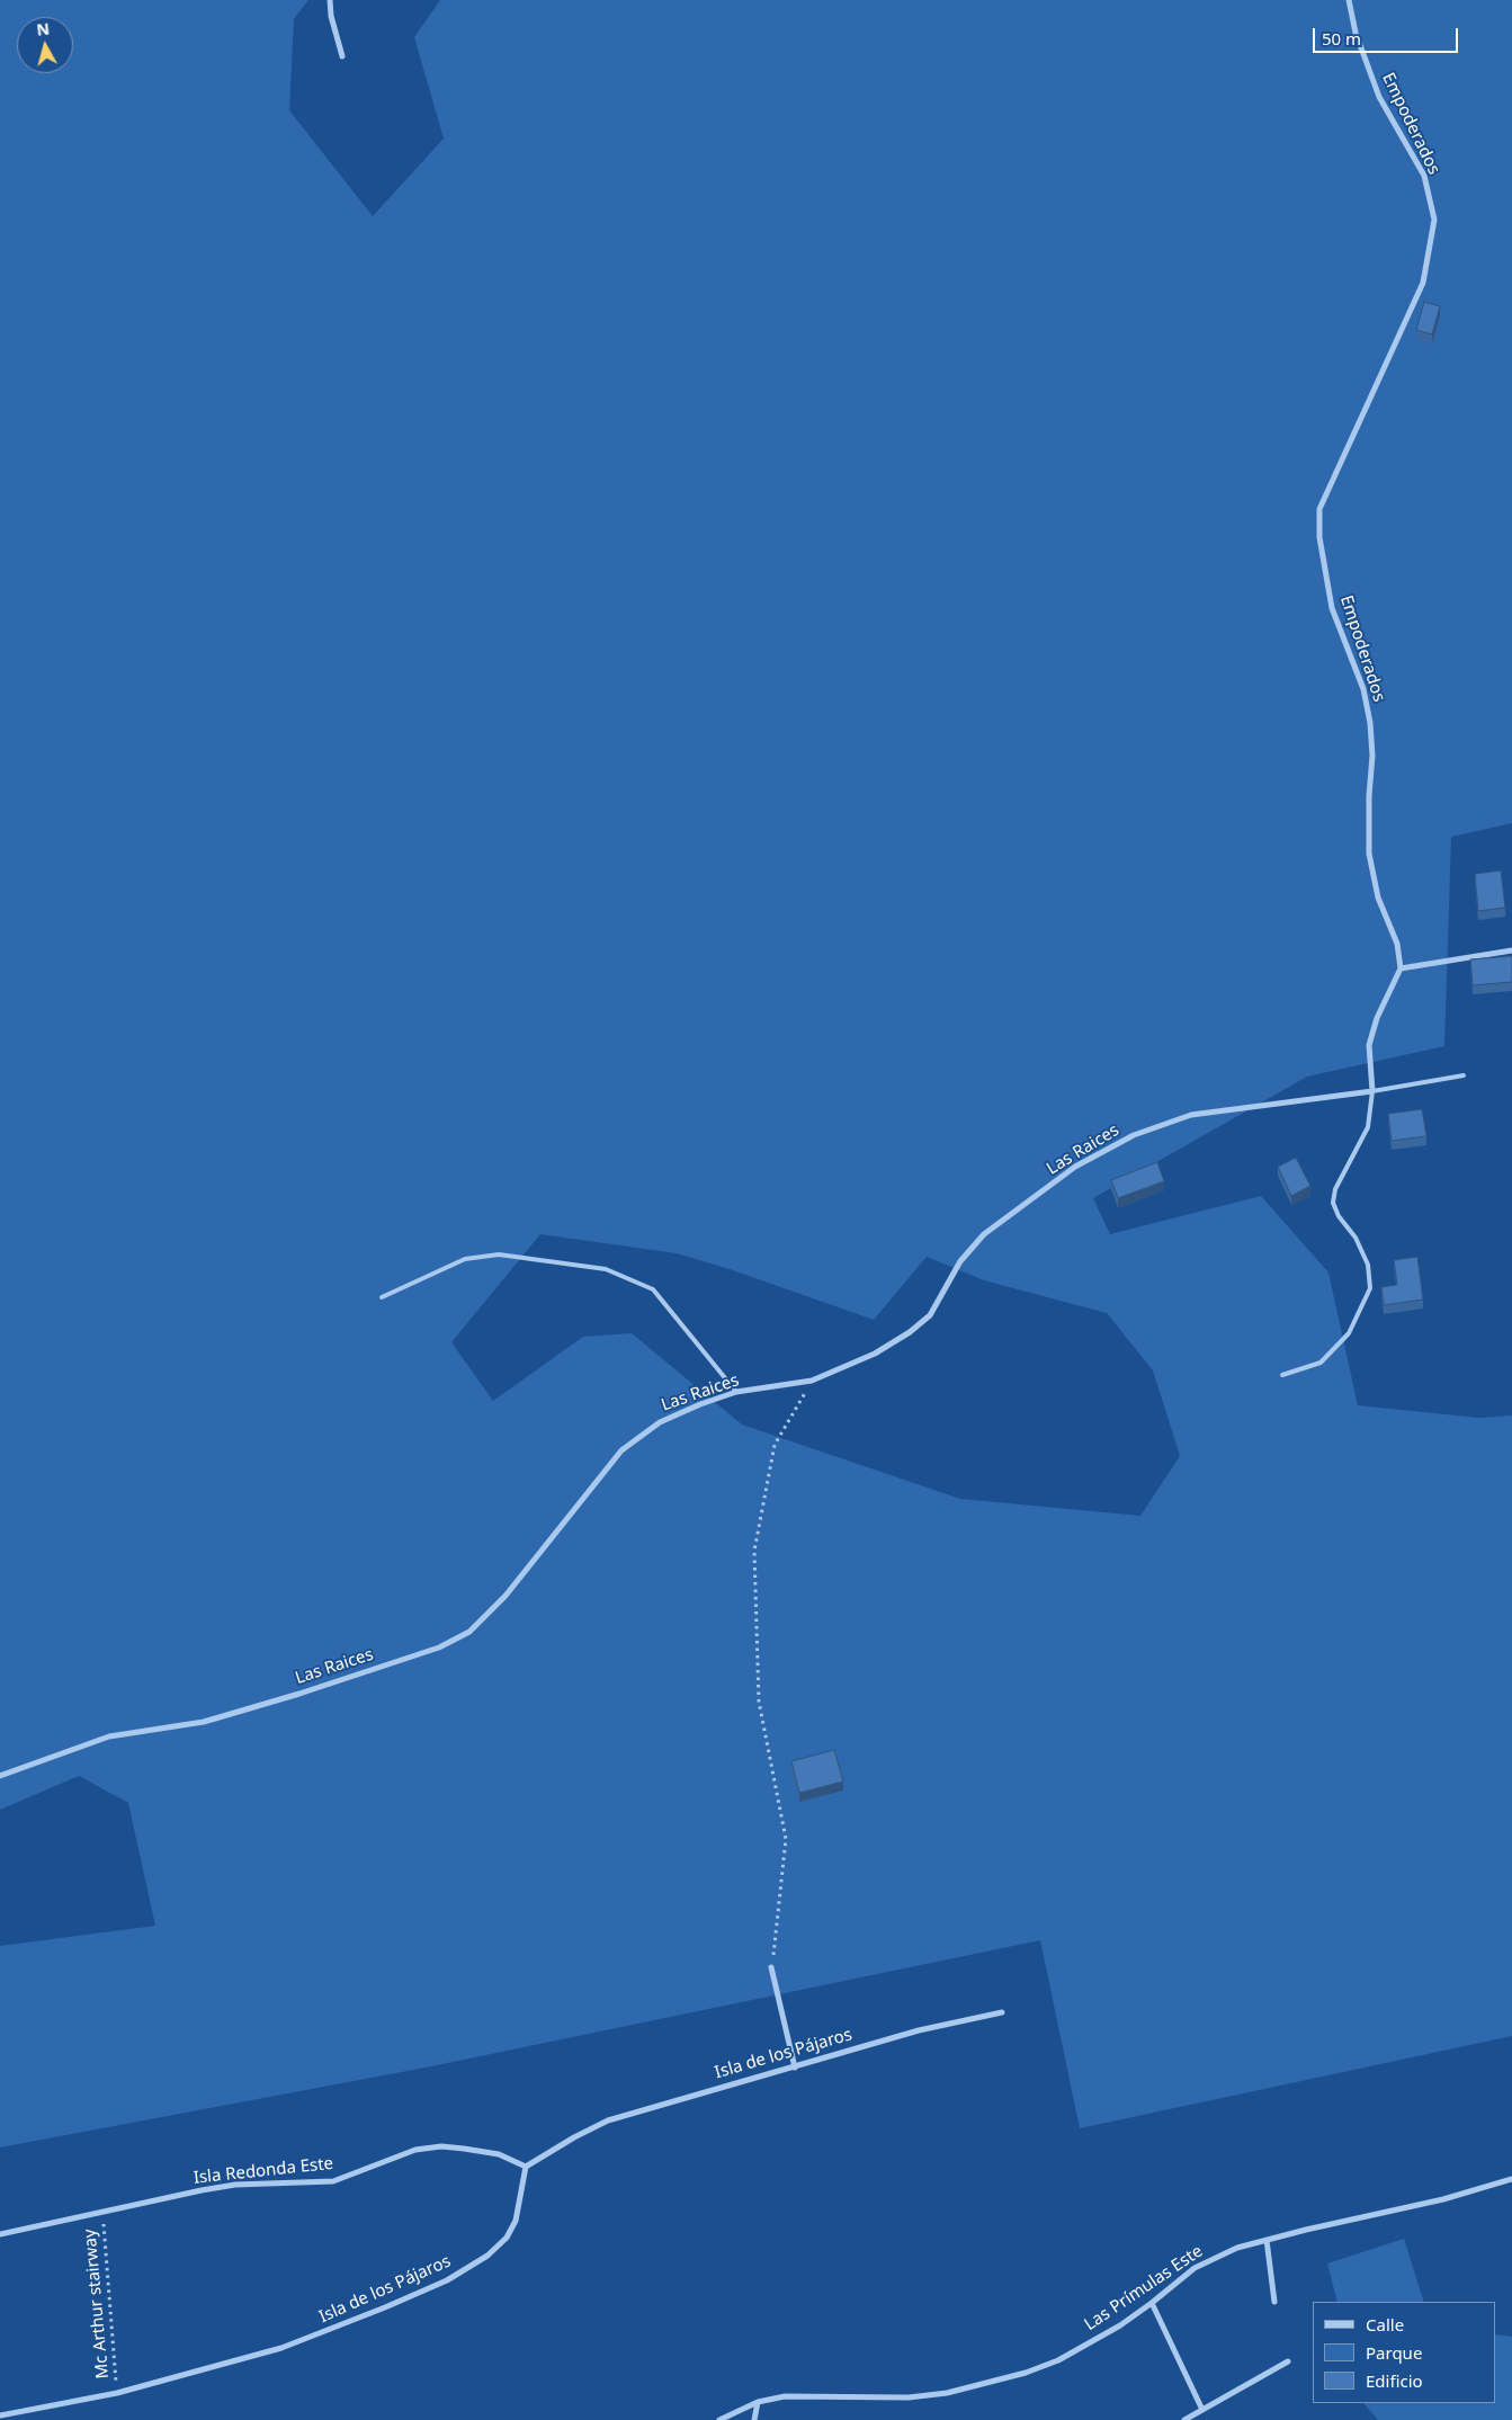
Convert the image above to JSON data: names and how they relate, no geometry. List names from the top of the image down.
{
  "streets": {
    "street": [
      "Empoderados",
      "Las Raices",
      "Isla de los Pájaros",
      "Isla Redonda Este",
      "Las Prímulas Este"
    ],
    "path": ["Mc Arthur stairway"]
  },
  "crossings": [
    ["Isla de los Pájaros", "Isla Redonda Este"],
    ["Isla de los Pájaros", "Mc Arthur stairway"],
    ["Isla Redonda Este", "Mc Arthur stairway"]
  ],
  "legend": ["Calle", "Parque", "Edificio"],
  "scale_bar": "50 m",
  "north": "top"
}
